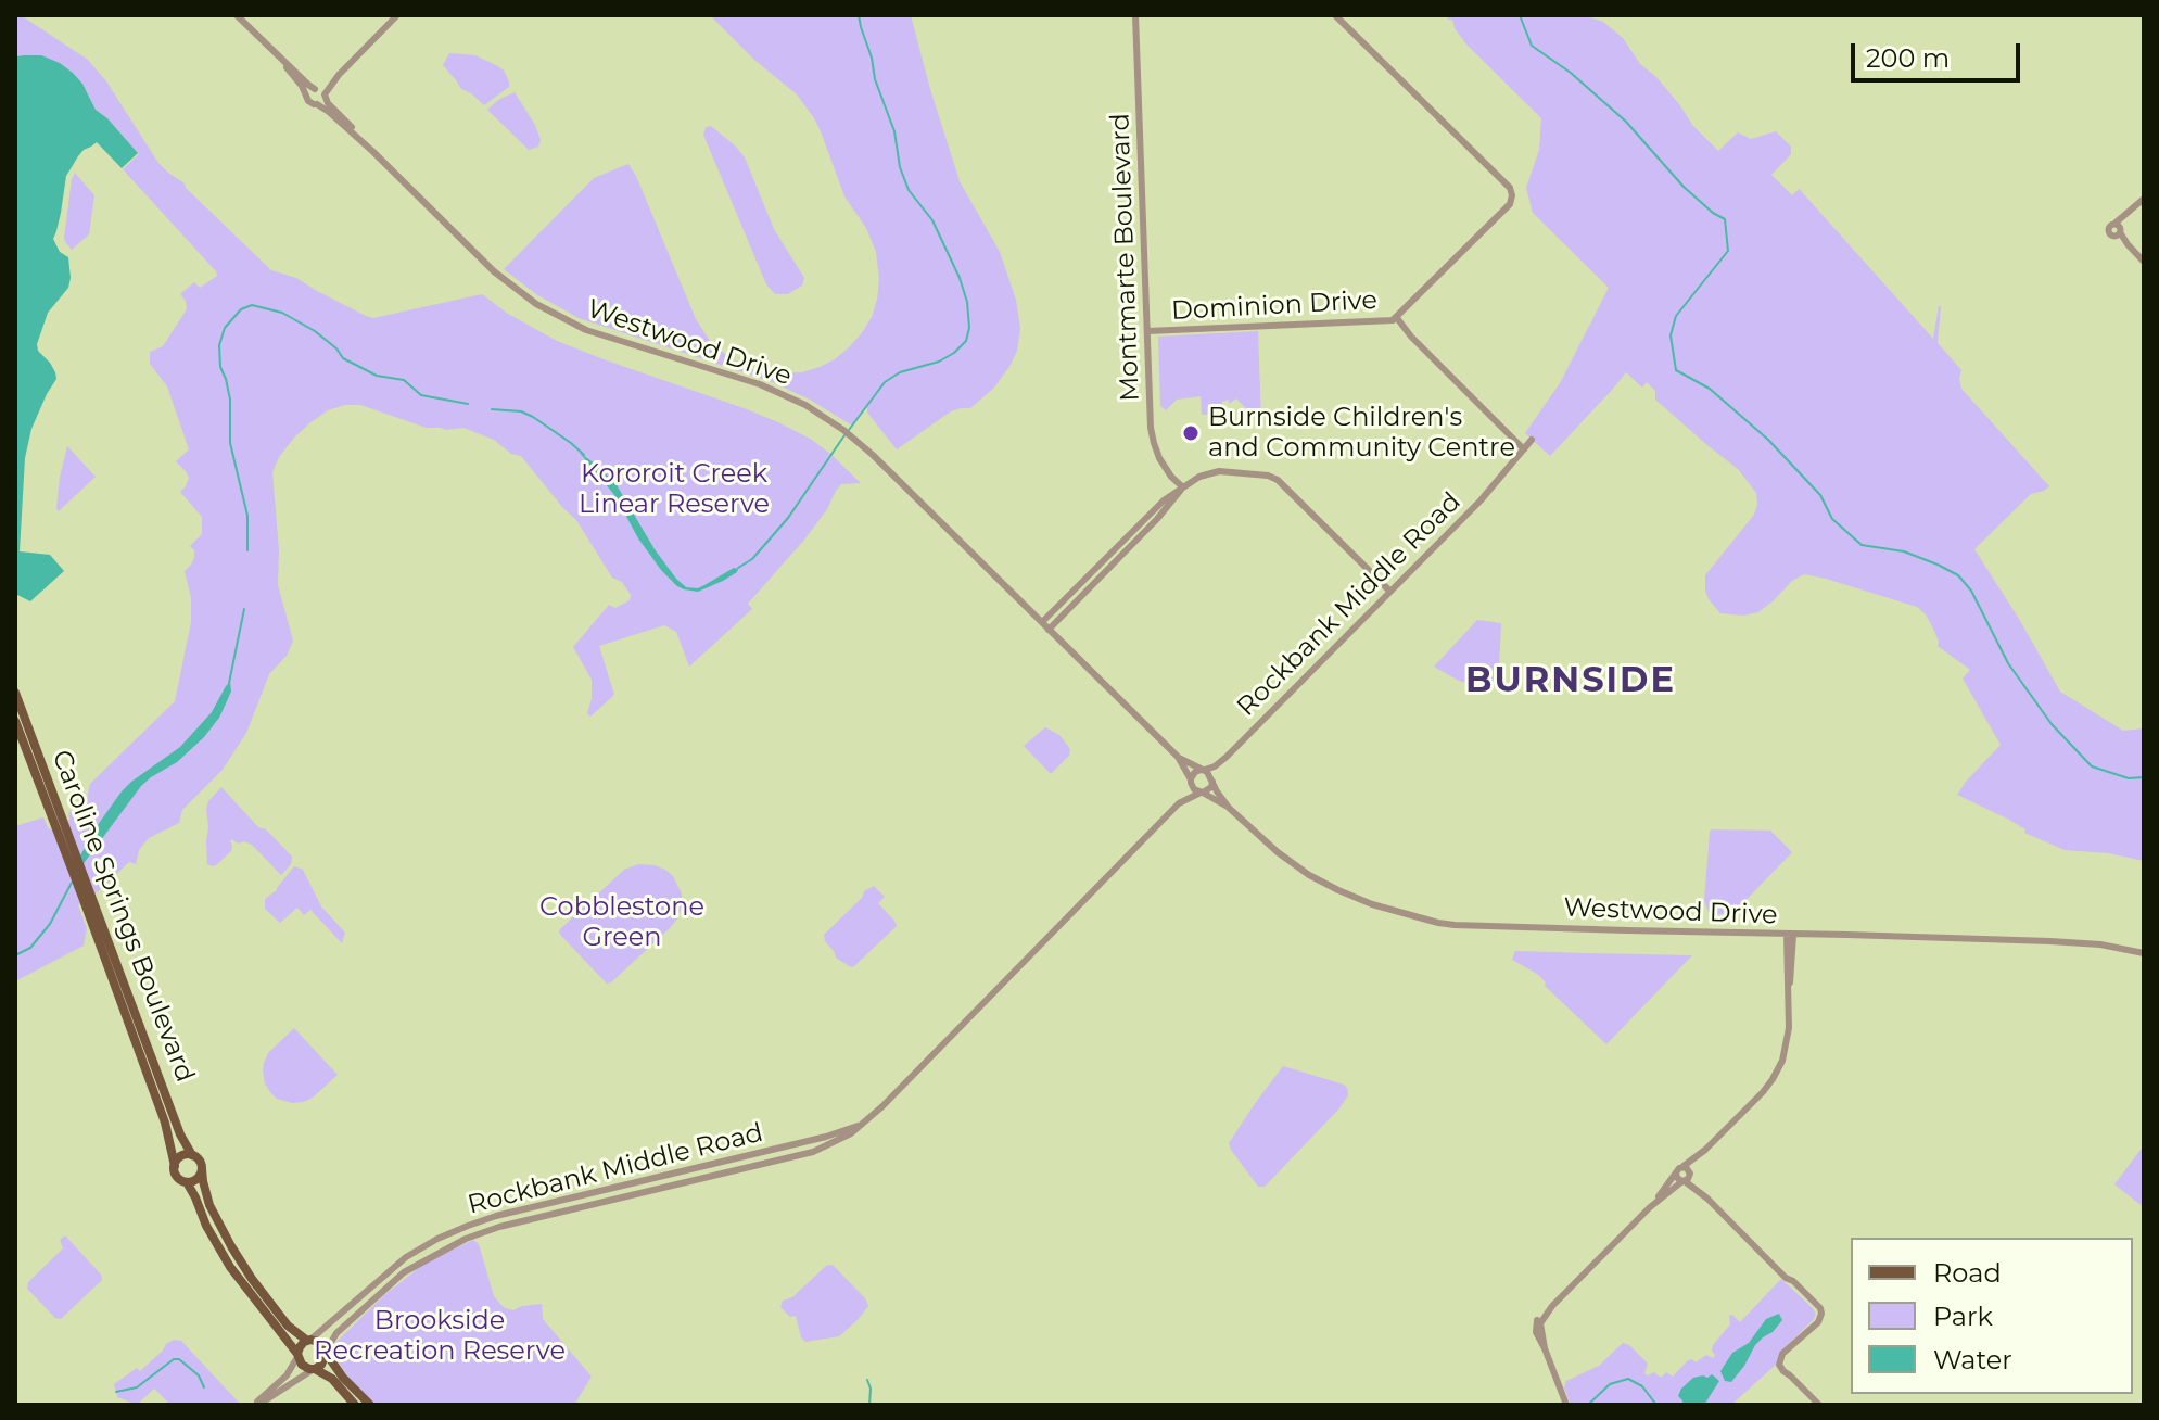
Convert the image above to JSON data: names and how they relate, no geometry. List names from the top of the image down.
{
  "streets": {
    "main road": ["Caroline Springs Boulevard"],
    "street": [
      "Montmarte Boulevard",
      "Dominion Drive",
      "Westwood Drive",
      "Rockbank Middle Road"
    ]
  },
  "crossings": [
    ["Montmarte Boulevard", "Dominion Drive"],
    ["Westwood Drive", "Rockbank Middle Road"]
  ],
  "districts": ["BURNSIDE"],
  "parks": ["Kororoit Creek Linear Reserve", "Cobblestone Green", "Brookside Recreation Reserve"],
  "places": ["Burnside Children's and Community Centre"],
  "legend": ["Road", "Park", "Water"],
  "scale_bar": "200 m"
}
